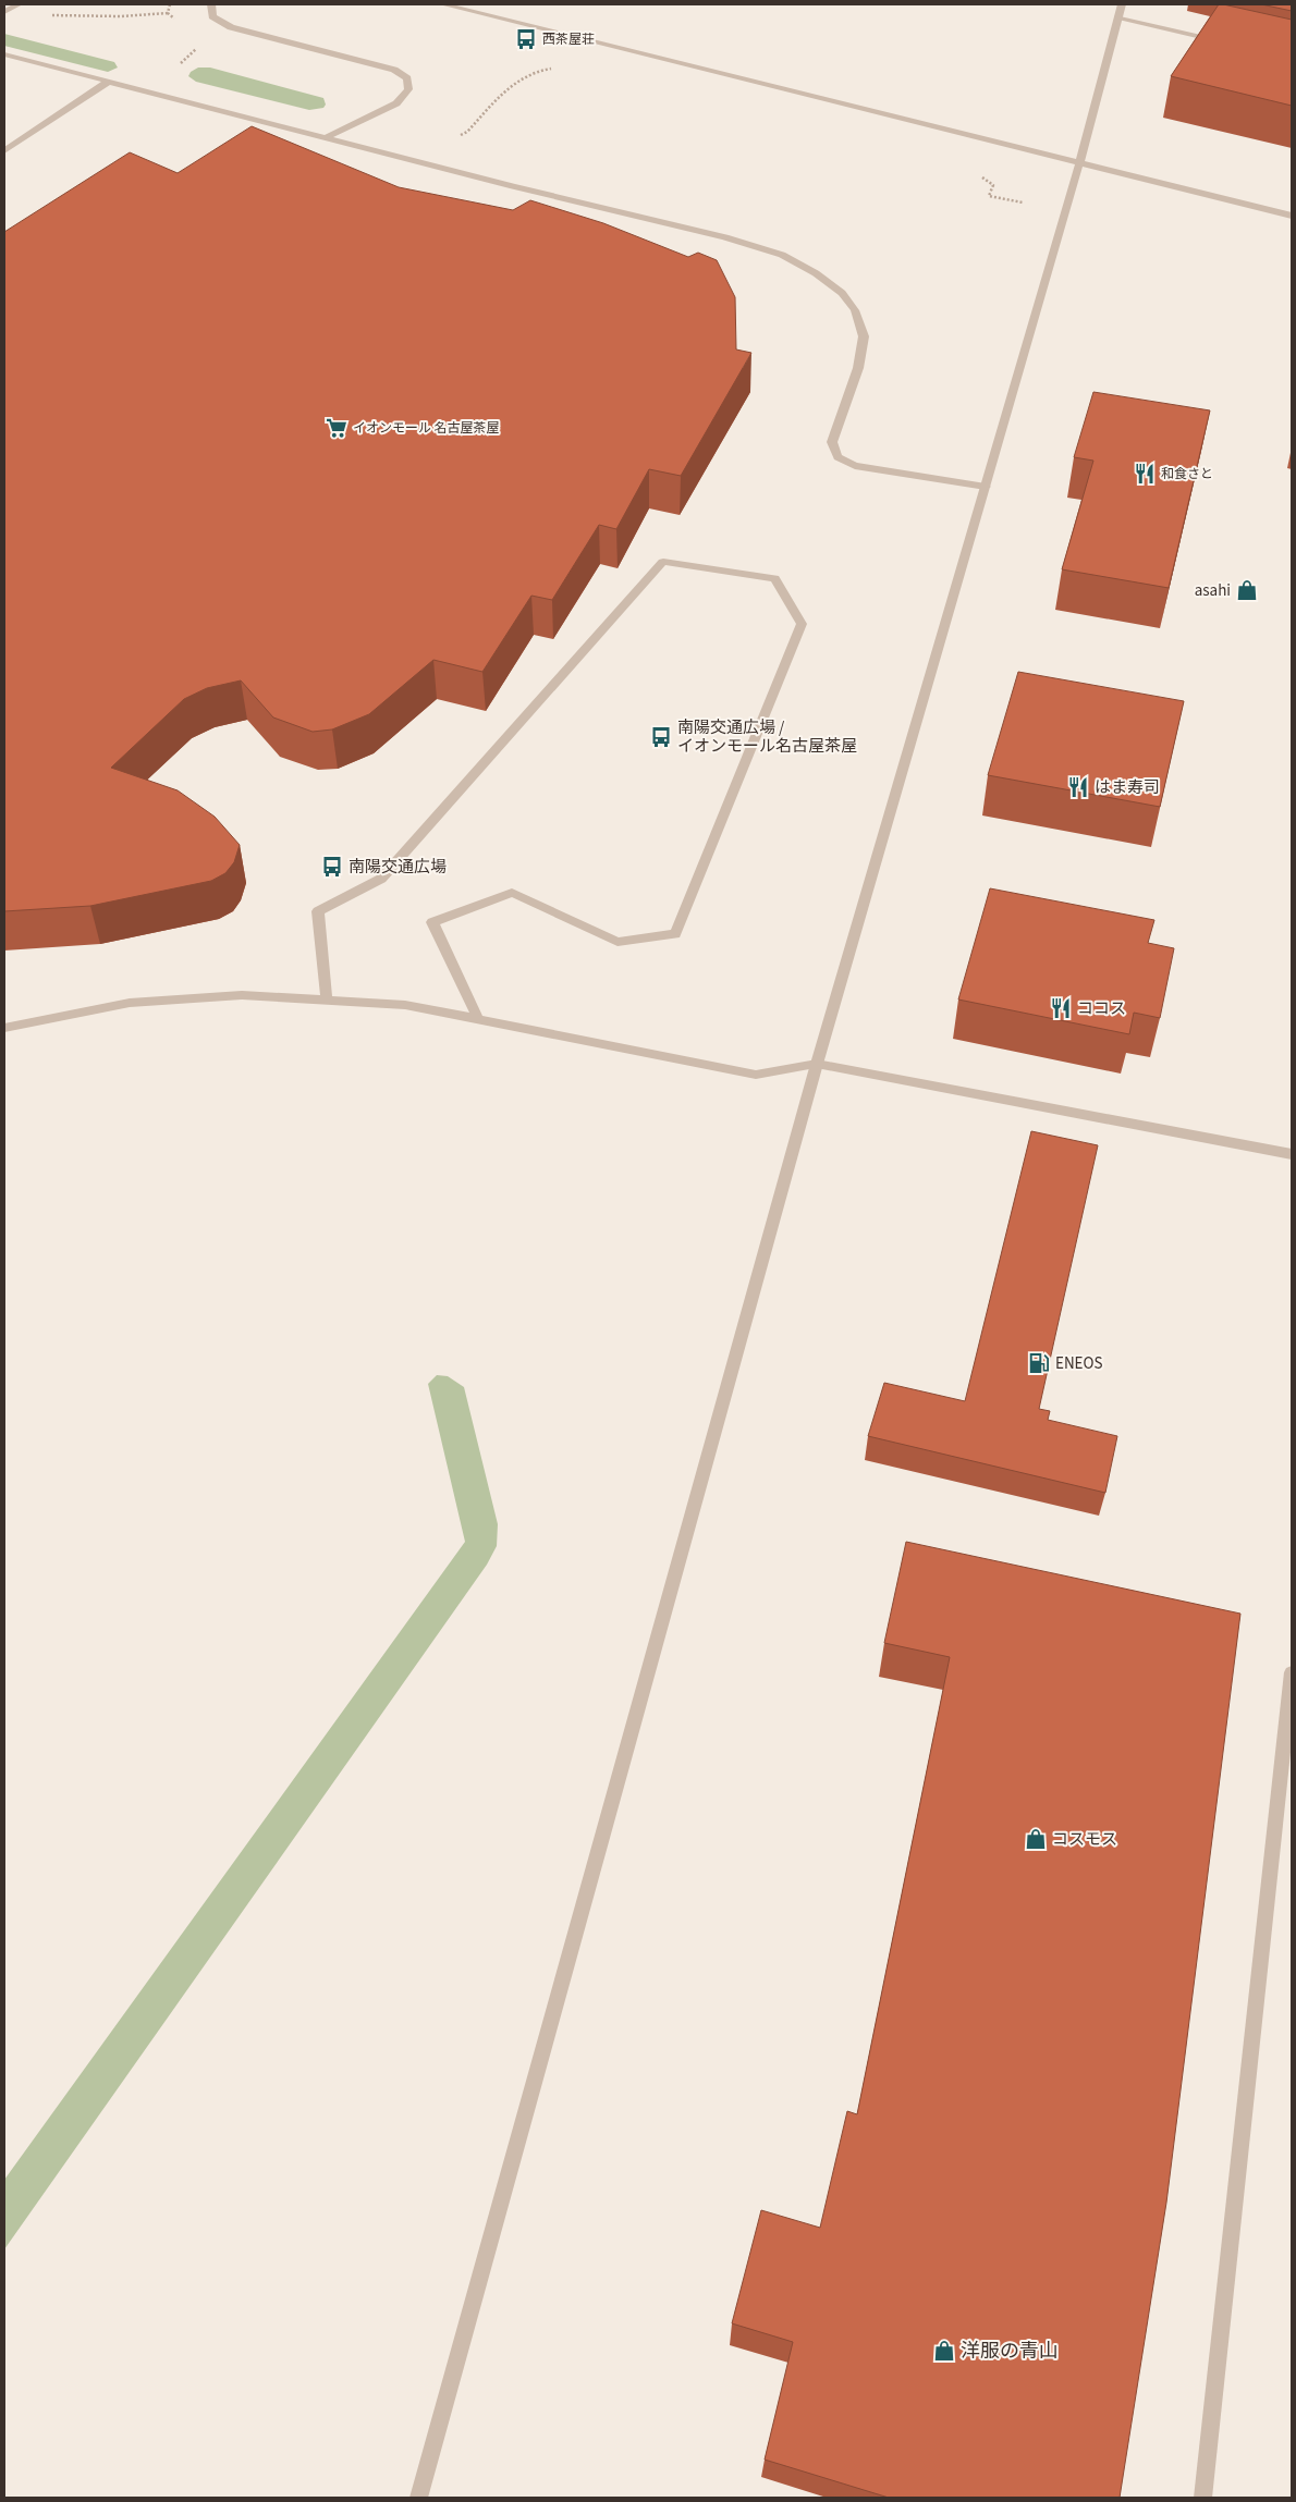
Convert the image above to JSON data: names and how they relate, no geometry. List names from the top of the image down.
{
  "places": {
    "bus stop": ["西茶屋荘", "南陽交通広場 / イオンモール名古屋茶屋", "南陽交通広場"],
    "supermarket": ["イオンモール 名古屋茶屋"],
    "restaurant": ["和食さと", "はま寿司", "ココス"],
    "shop": ["asahi", "コスモス", "洋服の青山"],
    "fuel station": ["ENEOS"]
  }
}
